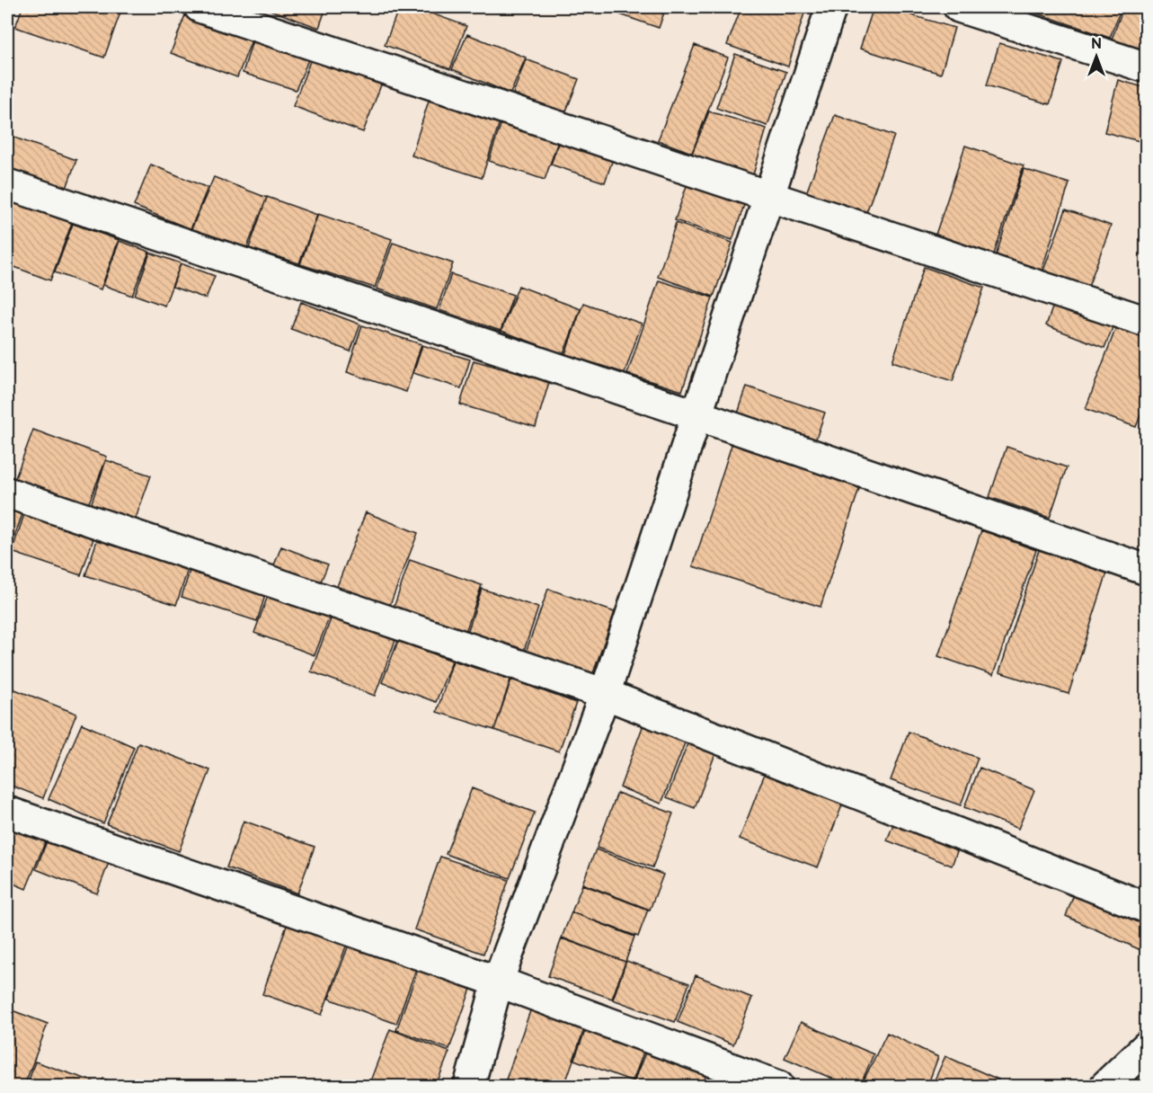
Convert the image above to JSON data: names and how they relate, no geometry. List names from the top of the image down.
{
  "north": "top"
}
